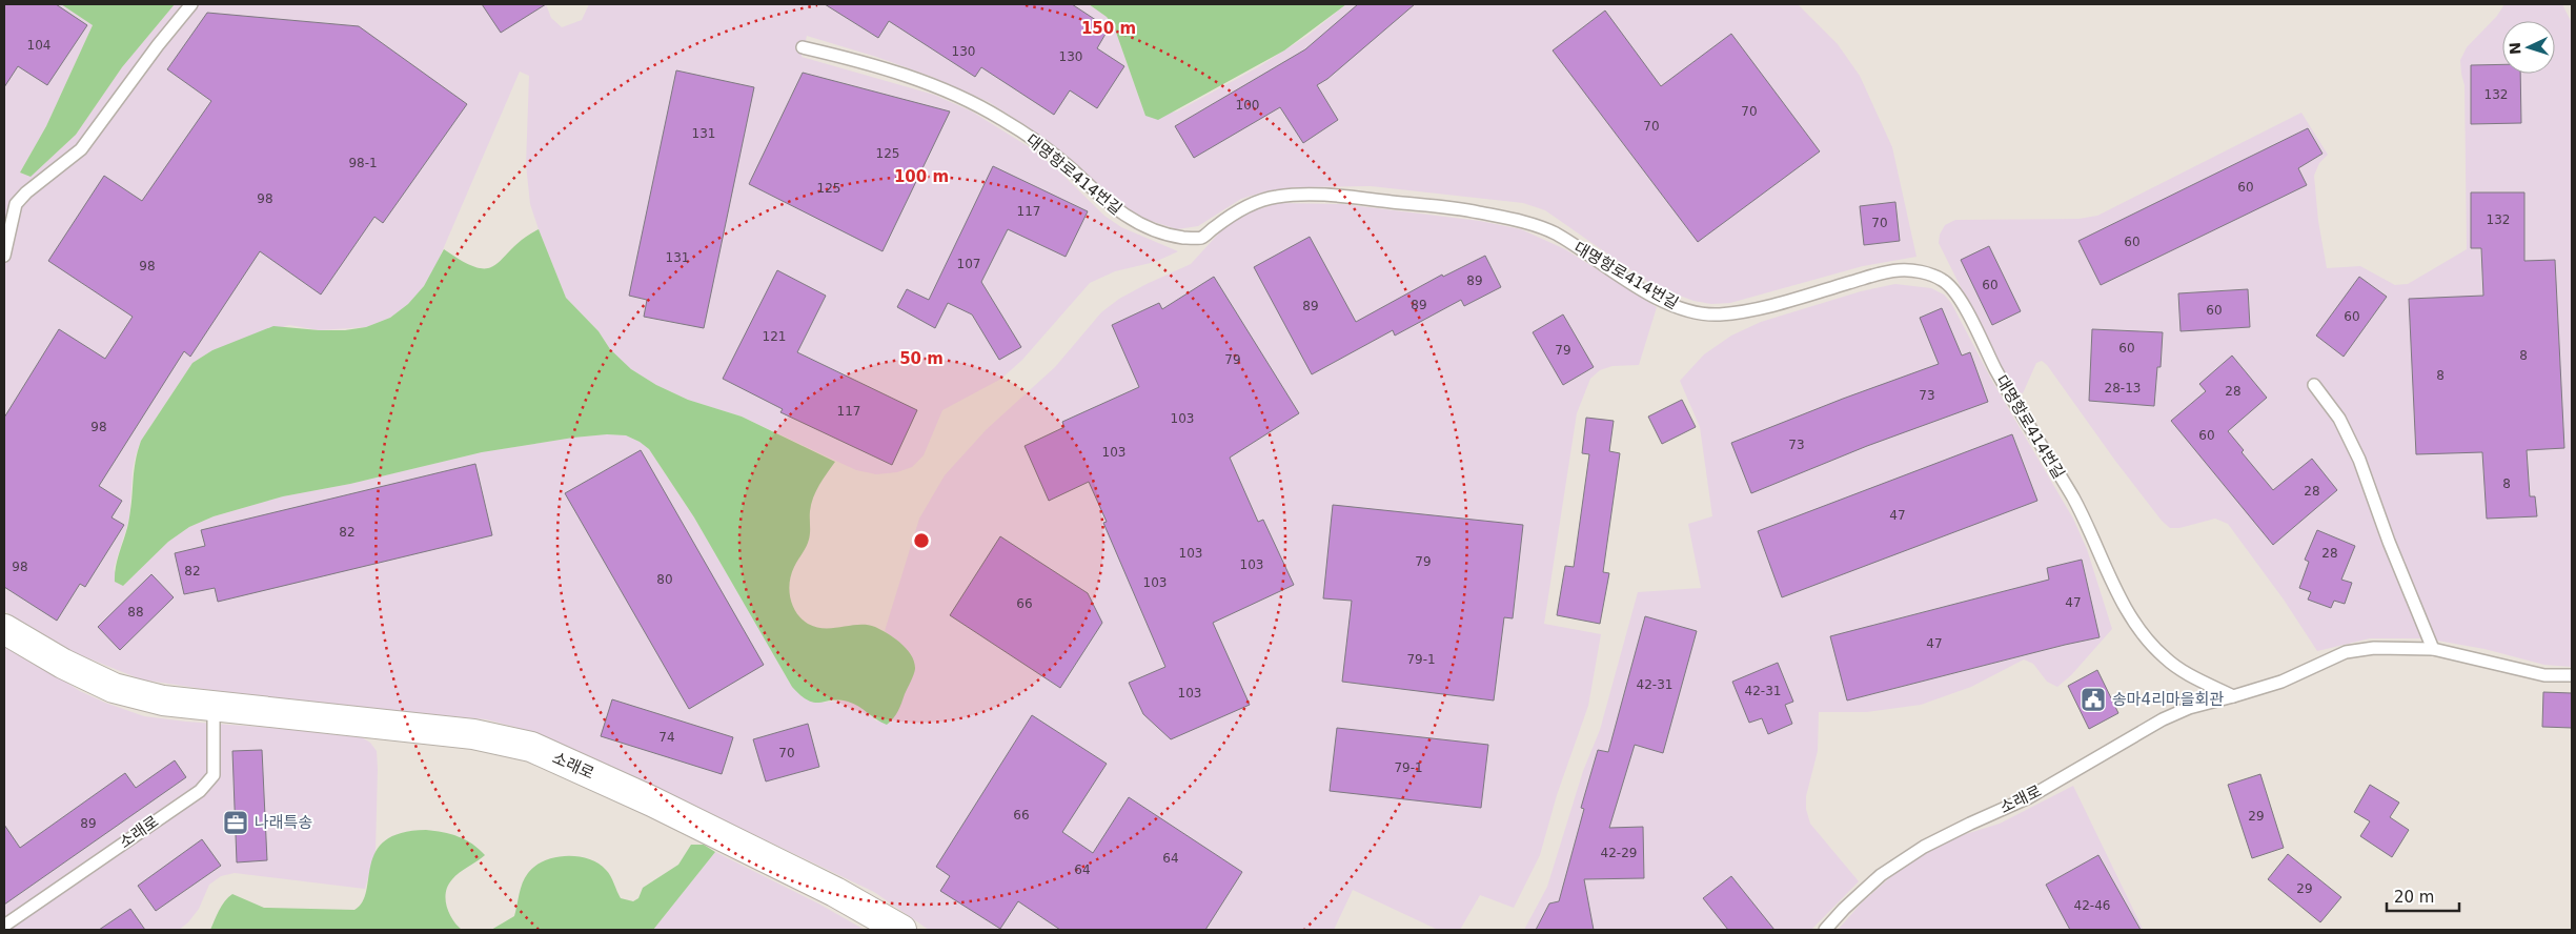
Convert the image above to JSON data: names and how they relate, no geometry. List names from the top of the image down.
{
  "streets": {
    "street": ["소래로"],
    "lane": ["대명항로414번길"]
  },
  "crossings": [
    ["대명항로414번길", "소래로"]
  ],
  "places": {
    "public building": ["송마4리마을회관"],
    "office": ["나래특송"]
  },
  "house_numbers": [
    "104",
    "130",
    "130",
    "132",
    "100",
    "70",
    "70",
    "131",
    "125",
    "98-1",
    "60",
    "125",
    "98",
    "117",
    "132",
    "70",
    "60",
    "131",
    "107",
    "98",
    "89",
    "60",
    "89",
    "89",
    "60",
    "60",
    "121",
    "60",
    "79",
    "8",
    "79",
    "8",
    "28-13",
    "28",
    "73",
    "117",
    "103",
    "98",
    "60",
    "73",
    "103",
    "8",
    "28",
    "47",
    "82",
    "103",
    "28",
    "79",
    "103",
    "98",
    "82",
    "80",
    "103",
    "47",
    "66",
    "88",
    "47",
    "79-1",
    "42-31",
    "42-31",
    "103",
    "74",
    "70",
    "79-1",
    "66",
    "29",
    "89",
    "42-29",
    "64",
    "64",
    "29",
    "42-46"
  ],
  "scale_bar": "20 m",
  "north": "left",
  "rings": ["150 m", "100 m", "50 m"]
}
